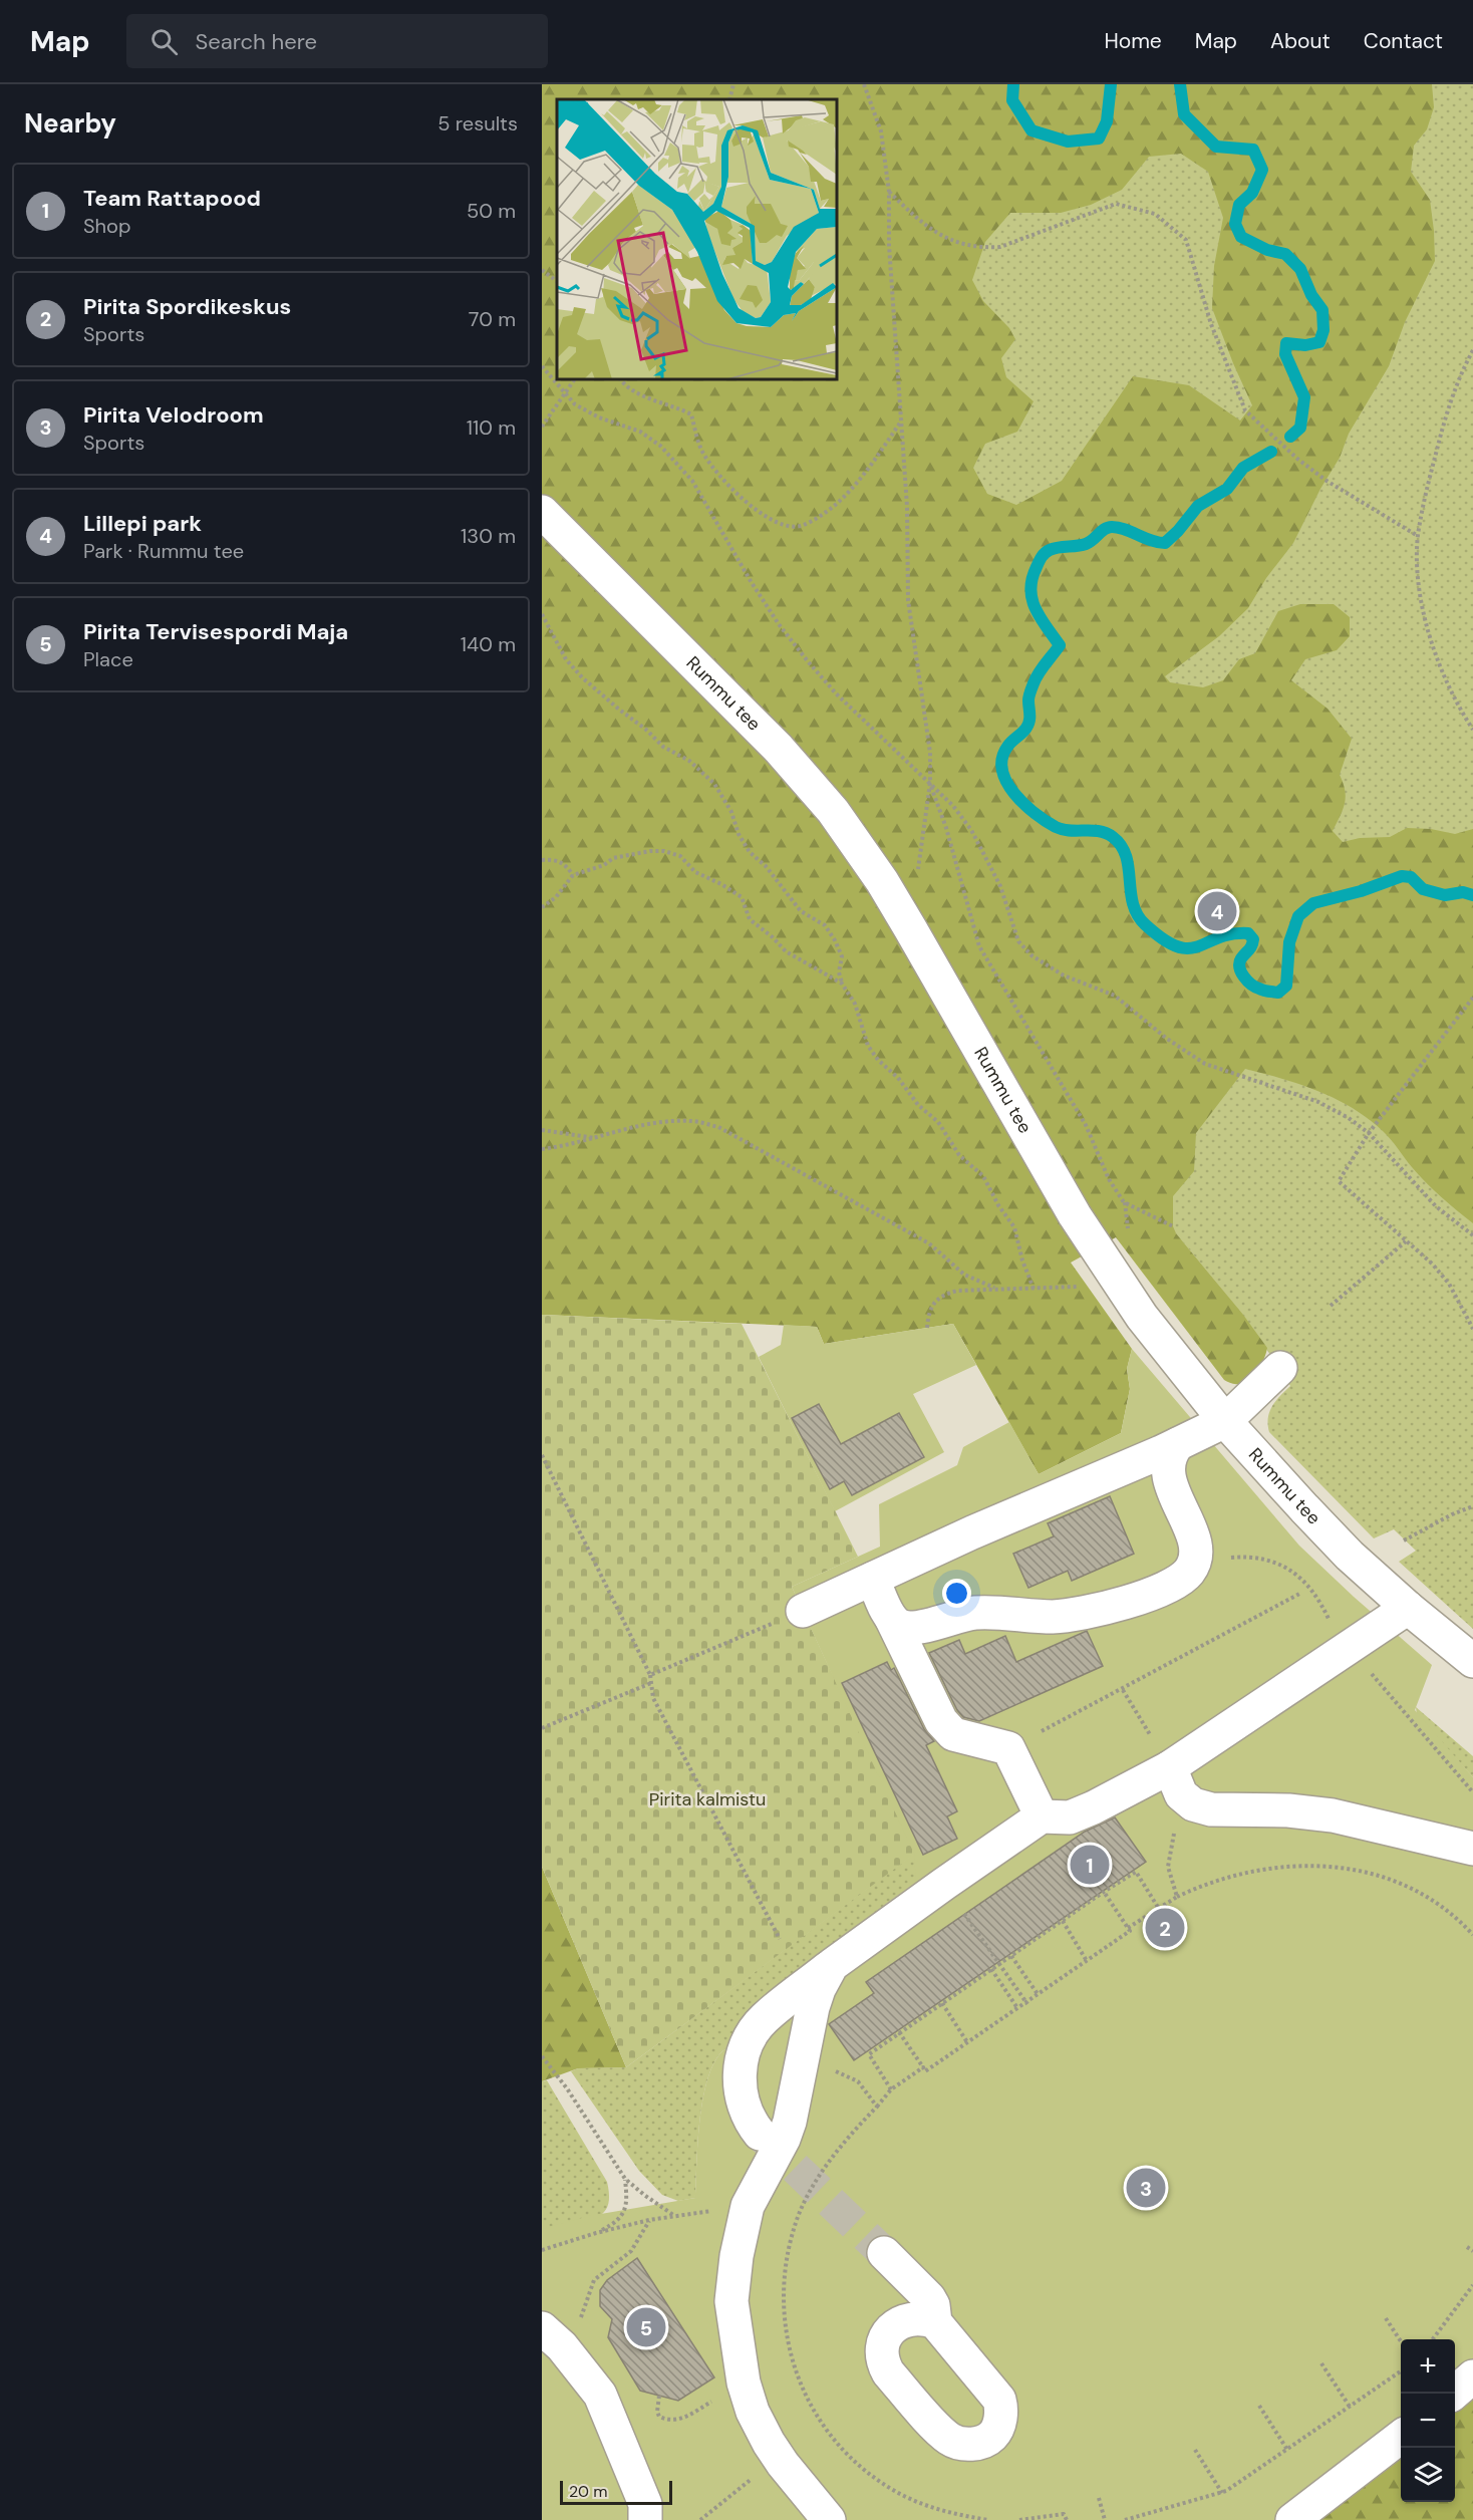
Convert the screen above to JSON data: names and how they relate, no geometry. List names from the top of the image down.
{
  "streets": {
    "main road": ["Rummu tee"]
  },
  "parks": ["Pirita kalmistu"],
  "scale_bar": "20 m",
  "page": {
    "header": "Map",
    "search": "Search here",
    "nav": [
      "Home",
      "Map",
      "About",
      "Contact"
    ],
    "heading": ["Nearby", "5 results"],
    "list": [
      {
        "mark": "1",
        "name": "Team Rattapood",
        "note": "Shop",
        "value": "50 m"
      },
      {
        "mark": "2",
        "name": "Pirita Spordikeskus",
        "note": "Sports",
        "value": "70 m"
      },
      {
        "mark": "3",
        "name": "Pirita Velodroom",
        "note": "Sports",
        "value": "110 m"
      },
      {
        "mark": "4",
        "name": "Lillepi park",
        "note": "Park · Rummu tee",
        "value": "130 m"
      },
      {
        "mark": "5",
        "name": "Pirita Tervisespordi Maja",
        "note": "Place",
        "value": "140 m"
      }
    ],
    "pins": [
      "4",
      "1",
      "2",
      "3",
      "5"
    ],
    "map_buttons": ["+", "−"],
    "scale": "20 m"
  }
}
